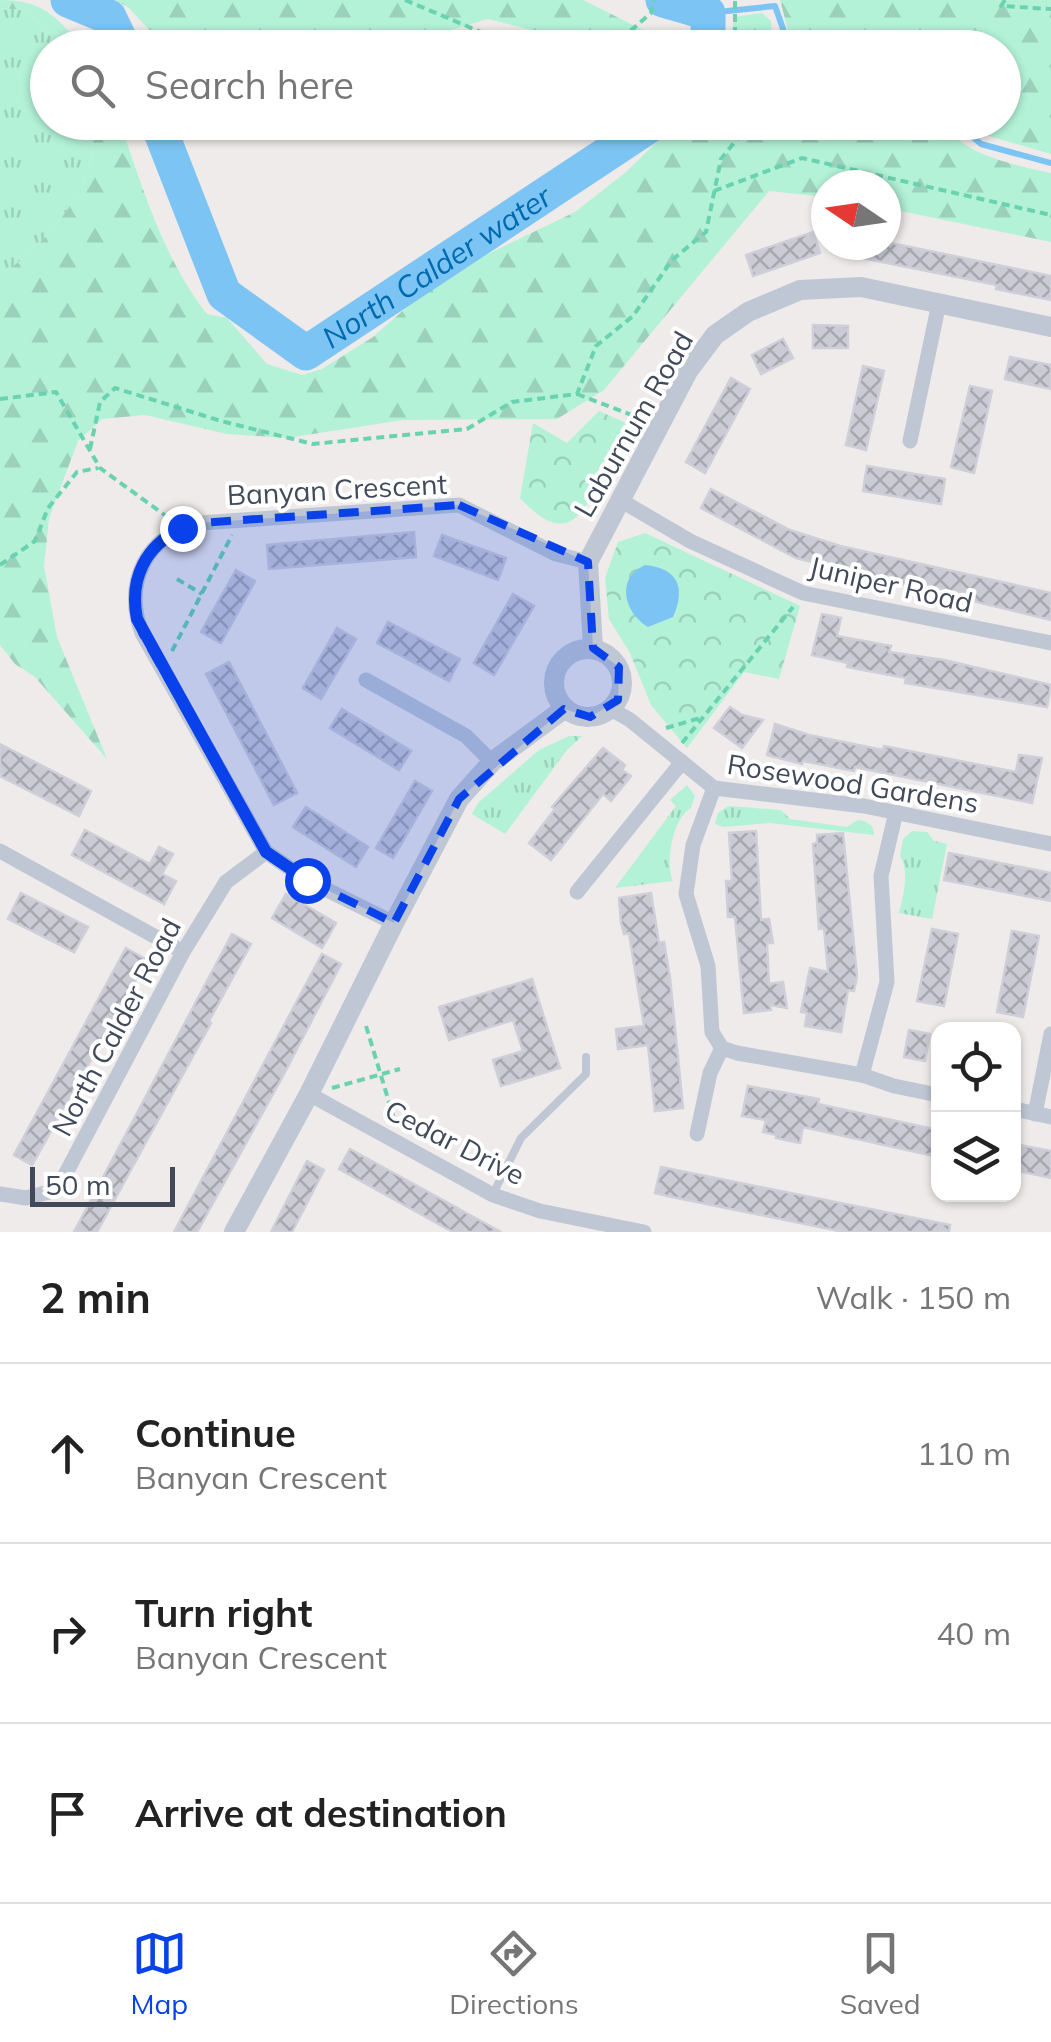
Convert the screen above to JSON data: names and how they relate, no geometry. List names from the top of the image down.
{
  "streets": {
    "street": [
      "Laburnum Road",
      "Banyan Crescent",
      "Juniper Road",
      "Rosewood Gardens",
      "North Calder Road",
      "Cedar Drive"
    ]
  },
  "crossings": [
    ["Laburnum Road", "Banyan Crescent"],
    ["Laburnum Road", "Juniper Road"],
    ["Laburnum Road", "Rosewood Gardens"]
  ],
  "water": ["North Calder water"],
  "scale_bar": "50 m",
  "north": "left",
  "page": {
    "search": "Search here",
    "scale": "50 m",
    "heading": ["2 min", "Walk · 150 m"],
    "list": [
      ["Continue", "Banyan Crescent", "110 m"],
      ["Turn right", "Banyan Crescent", "40 m"],
      "Arrive at destination"
    ],
    "nav": ["Map", "Directions", "Saved"]
  }
}
